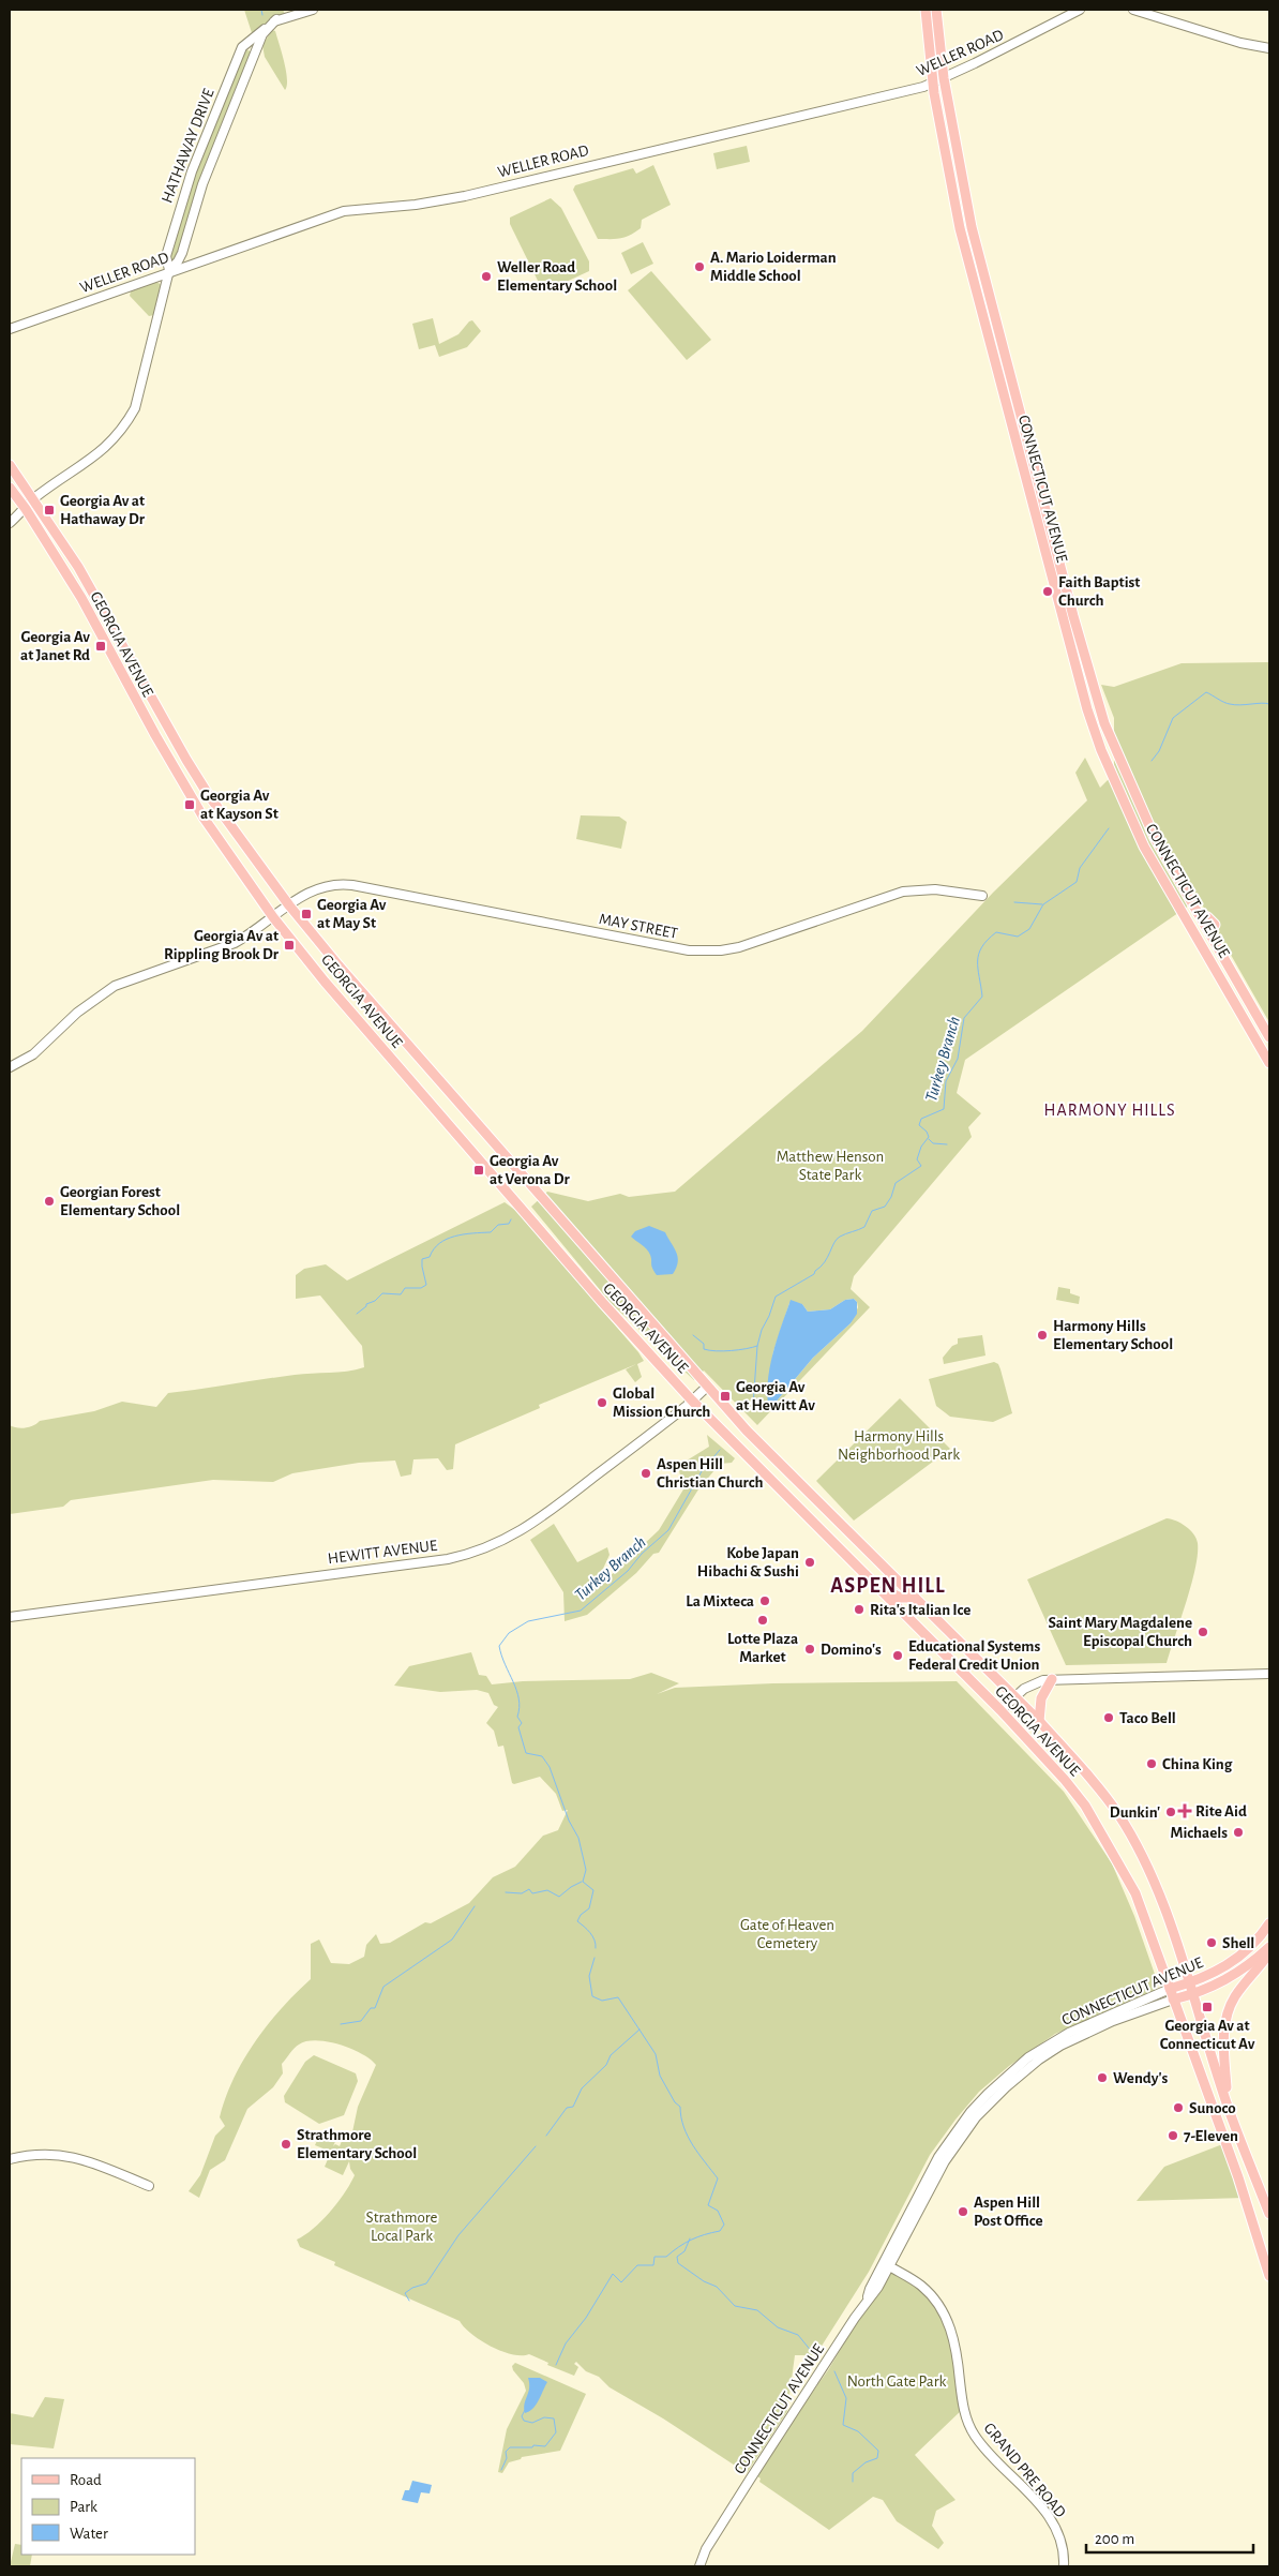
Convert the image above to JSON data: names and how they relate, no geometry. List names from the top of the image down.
{
  "streets": {
    "main road": ["CONNECTICUT AVENUE", "GEORGIA AVENUE"],
    "street": [
      "WELLER ROAD",
      "HATHAWAY DRIVE",
      "MAY STREET",
      "HEWITT AVENUE",
      "GRAND PRE ROAD"
    ]
  },
  "crossings": [
    ["WELLER ROAD", "HATHAWAY DRIVE"],
    ["WELLER ROAD", "CONNECTICUT AVENUE"],
    ["HATHAWAY DRIVE", "GEORGIA AVENUE"],
    ["CONNECTICUT AVENUE", "GEORGIA AVENUE"],
    ["CONNECTICUT AVENUE", "GRAND PRE ROAD"],
    ["GEORGIA AVENUE", "MAY STREET"],
    ["GEORGIA AVENUE", "HEWITT AVENUE"]
  ],
  "districts": ["HARMONY HILLS", "ASPEN HILL"],
  "water": ["Turkey Branch"],
  "parks": [
    "Matthew Henson State Park",
    "Harmony Hills Neighborhood Park",
    "Gate of Heaven Cemetery",
    "Strathmore Local Park",
    "North Gate Park"
  ],
  "places": {
    "other": [
      "A. Mario Loiderman Middle School",
      "Weller Road Elementary School",
      "Faith Baptist Church",
      "Georgian Forest Elementary School",
      "Harmony Hills Elementary School",
      "Global Mission Church",
      "Aspen Hill Christian Church",
      "Kobe Japan Hibachi & Sushi",
      "La Mixteca",
      "Rita's Italian Ice",
      "Lotte Plaza Market",
      "Saint Mary Magdalene Episcopal Church",
      "Domino's",
      "Educational Systems Federal Credit Union",
      "Taco Bell",
      "China King",
      "Dunkin'",
      "Michaels",
      "Shell",
      "Wendy's",
      "Sunoco",
      "7-Eleven",
      "Strathmore Elementary School",
      "Aspen Hill Post Office"
    ],
    "transit": [
      "Georgia Av at Hathaway Dr",
      "Georgia Av at Janet Rd",
      "Georgia Av at Kayson St",
      "Georgia Av at May St",
      "Georgia Av at Rippling Brook Dr",
      "Georgia Av at Verona Dr",
      "Georgia Av at Hewitt Av",
      "Georgia Av at Connecticut Av"
    ],
    "health": ["Rite Aid"]
  },
  "legend": ["Road", "Park", "Water"],
  "scale_bar": "200 m"
}
